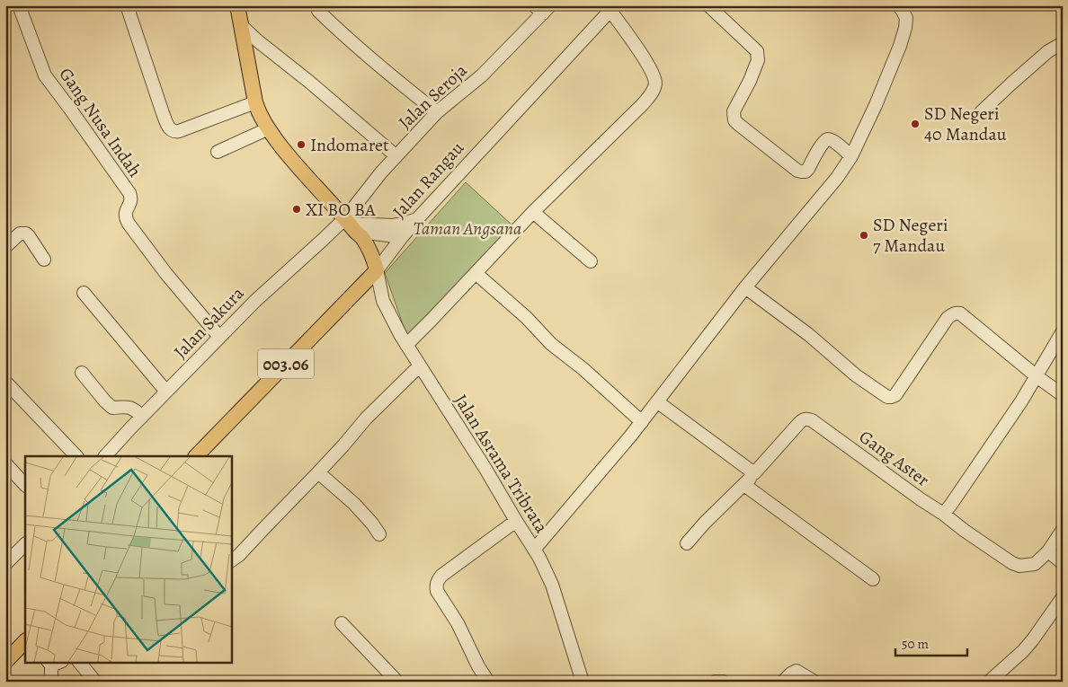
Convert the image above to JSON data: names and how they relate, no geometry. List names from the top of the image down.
{
  "streets": {
    "main road": ["Jalan Rangau", "003.06"],
    "street": [
      "Jalan Seroja",
      "Gang Nusa Indah",
      "Jalan Sakura",
      "Gang Aster",
      "Jalan Asrama Tribrata"
    ]
  },
  "crossings": [
    ["Jalan Seroja", "Jalan Sakura"],
    ["Gang Nusa Indah", "Jalan Sakura"],
    ["Jalan Rangau", "Jalan Asrama Tribrata"]
  ],
  "parks": ["Taman Angsana"],
  "places": [
    "SD Negeri 40 Mandau",
    "Indomaret",
    "XI BO BA",
    "SD Negeri 7 Mandau"
  ],
  "scale_bar": "50 m"
}
